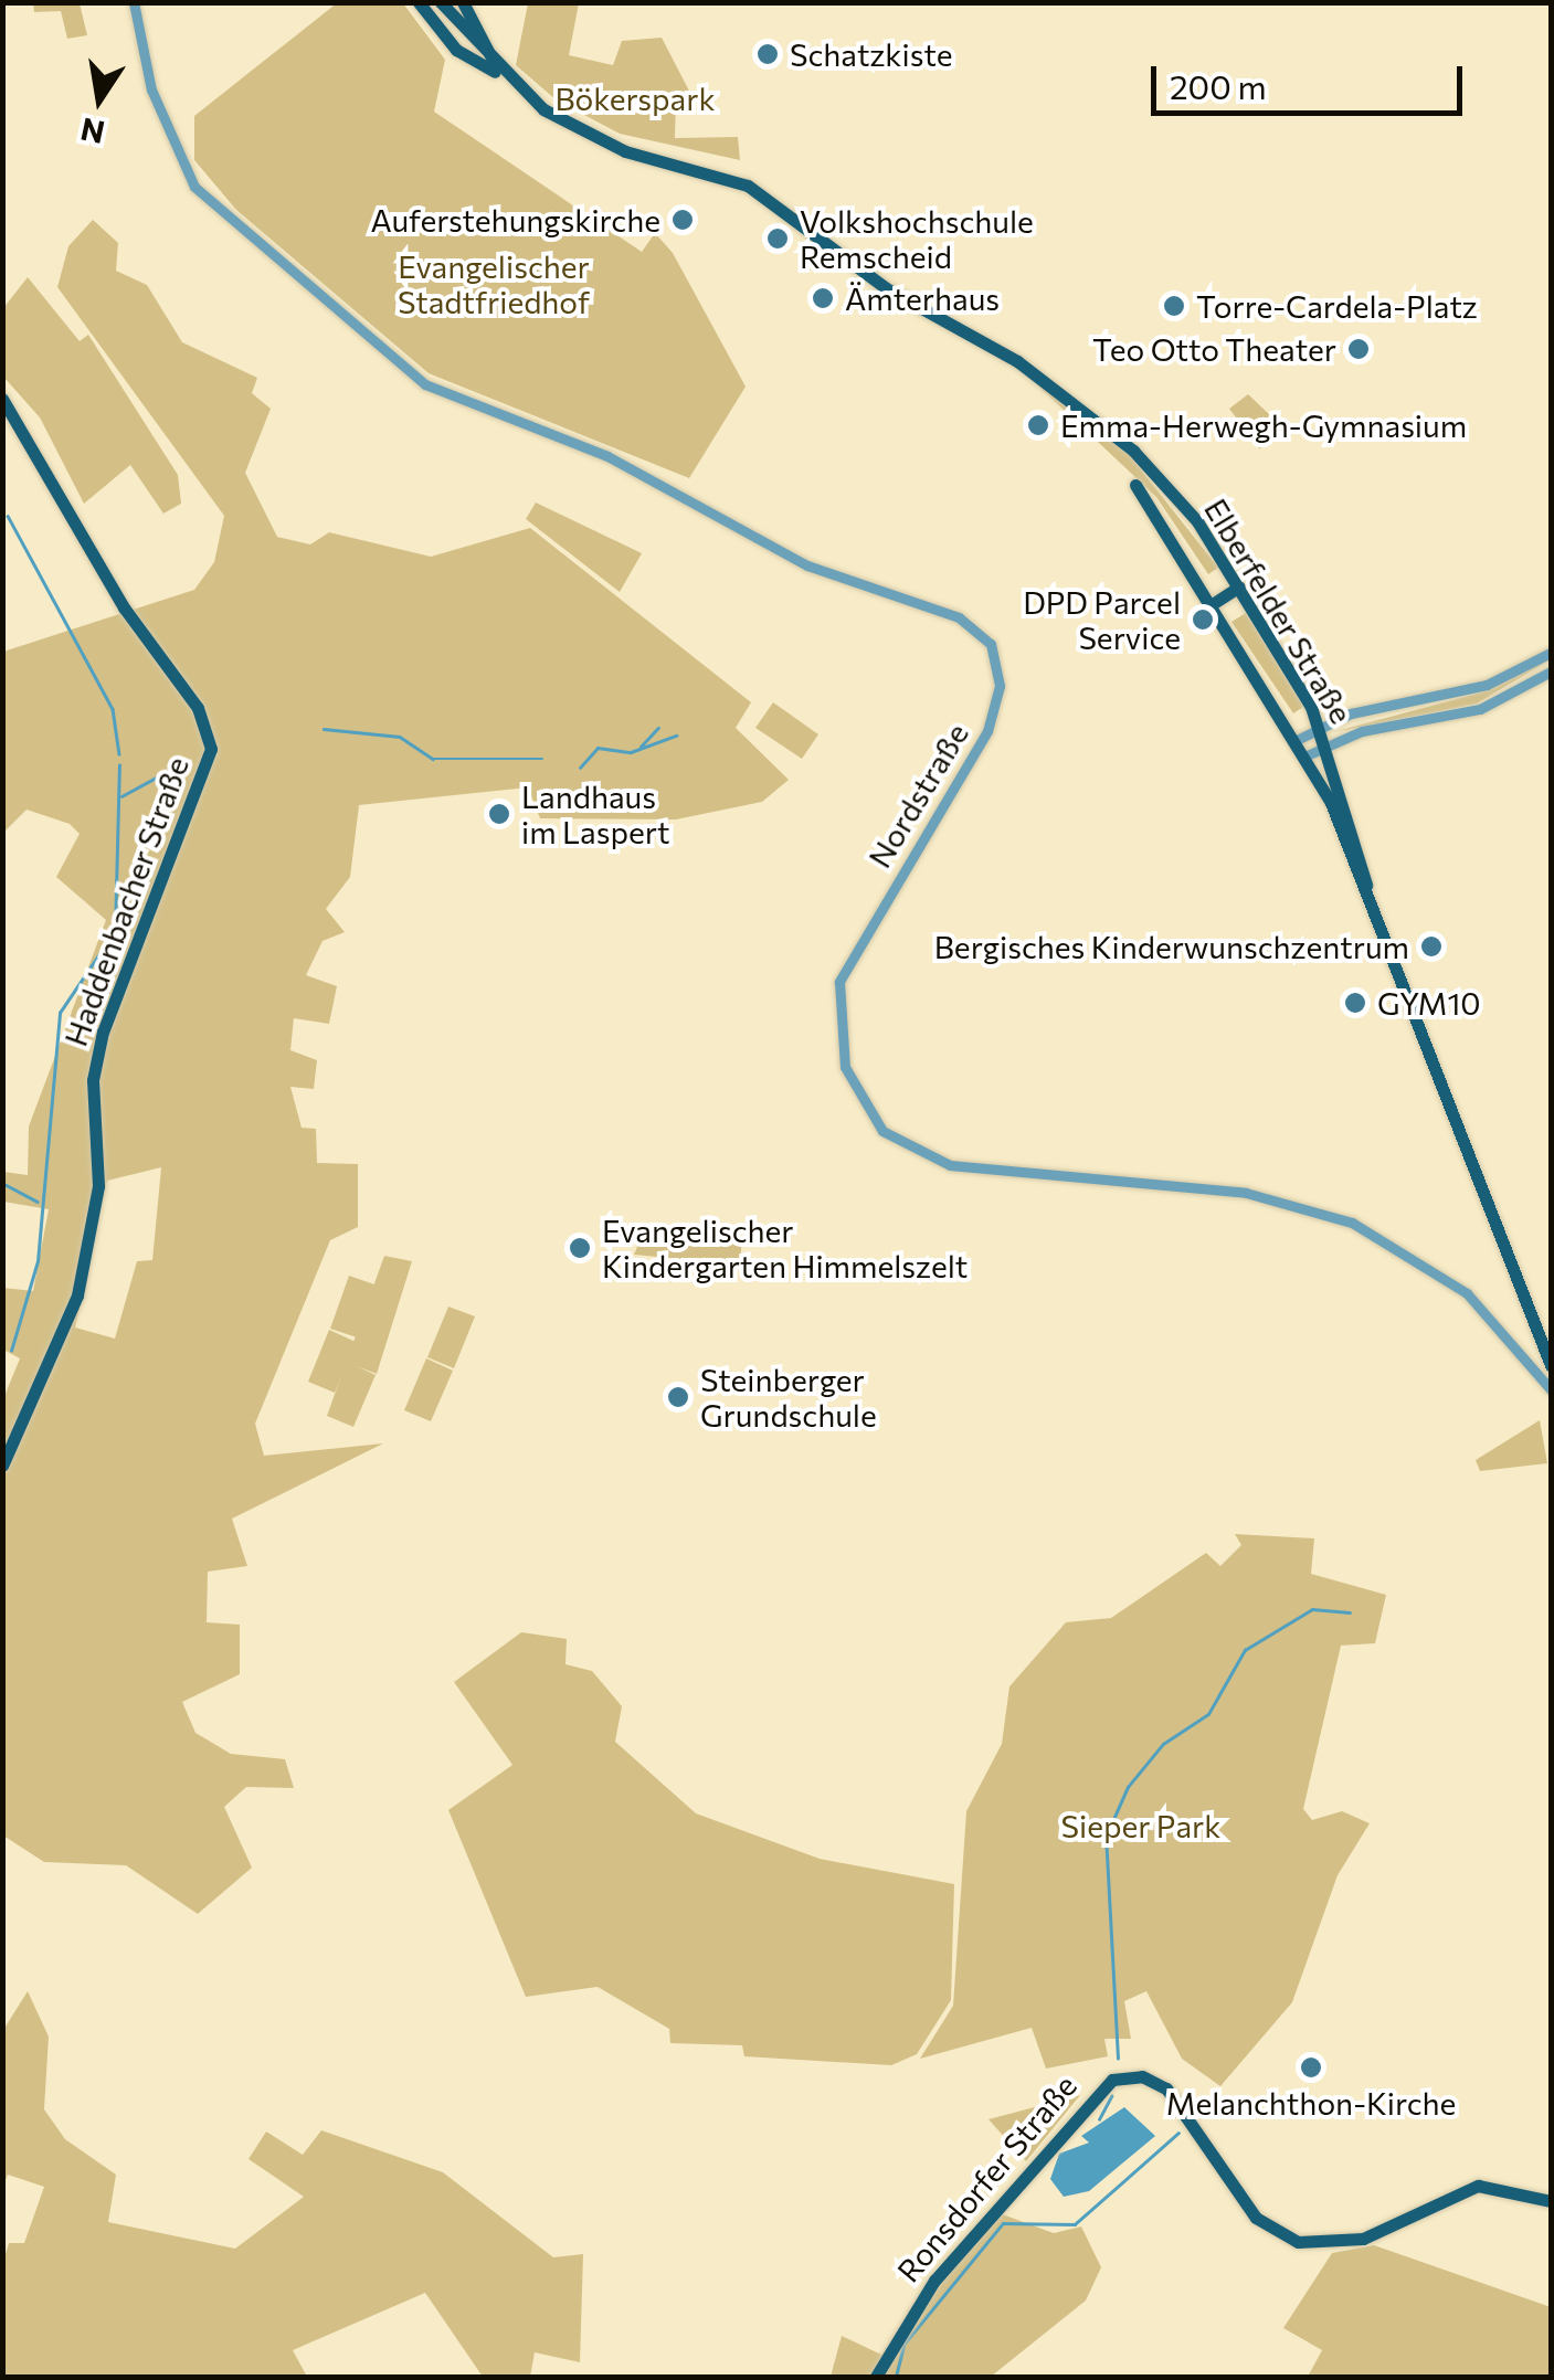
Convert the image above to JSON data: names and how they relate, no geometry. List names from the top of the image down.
{
  "streets": {
    "main road": ["Elberfelder Straße", "Haddenbacher Straße", "Ronsdorfer Straße"],
    "street": ["Nordstraße"]
  },
  "parks": ["Bökerspark", "Evangelischer Stadtfriedhof", "Sieper Park"],
  "places": [
    "Schatzkiste",
    "Auferstehungskirche",
    "Volkshochschule Remscheid",
    "Ämterhaus",
    "Torre-Cardela-Platz",
    "Teo Otto Theater",
    "Emma-Herwegh-Gymnasium",
    "DPD Parcel Service",
    "Landhaus im Laspert",
    "Bergisches Kinderwunschzentrum",
    "GYM10",
    "Evangelischer Kindergarten Himmelszelt",
    "Steinberger Grundschule",
    "Melanchthon-Kirche"
  ],
  "scale_bar": "200 m",
  "north": "bottom"
}
